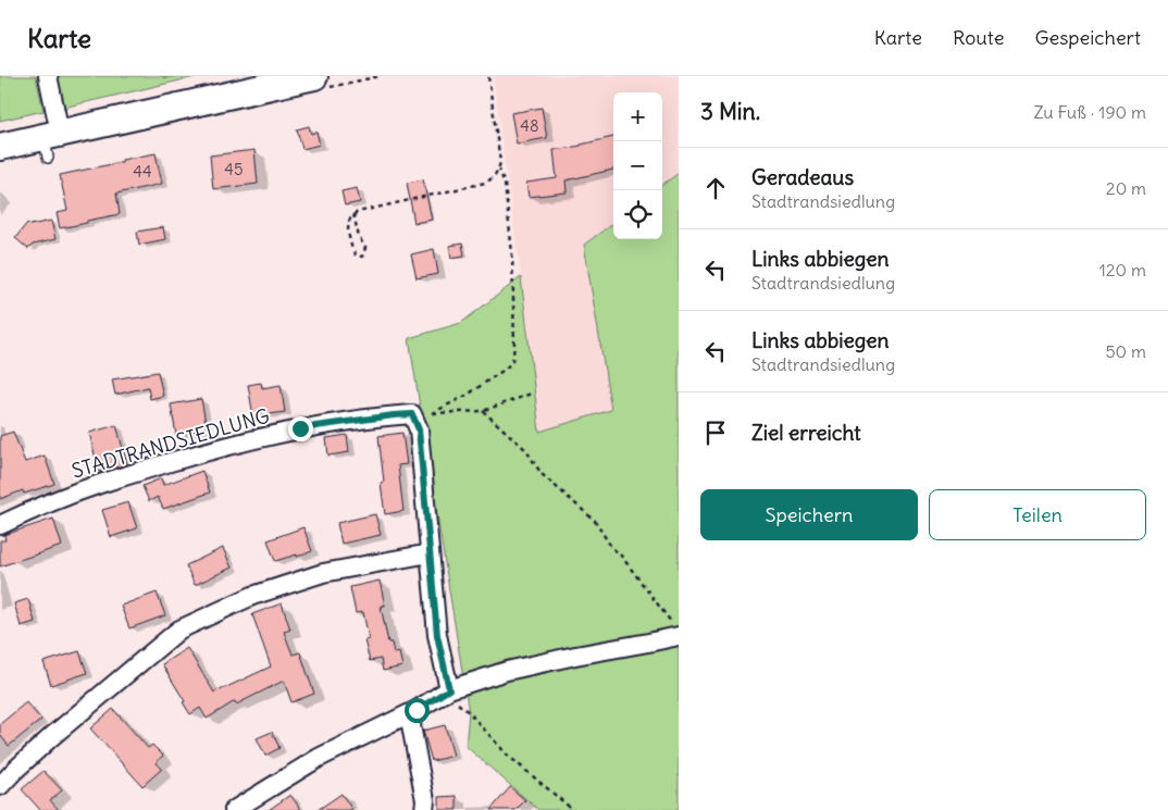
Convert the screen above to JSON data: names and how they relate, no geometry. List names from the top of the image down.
{
  "streets": {
    "street": ["STADTRANDSIEDLUNG"]
  },
  "house_numbers": ["48", "45", "44"],
  "page": {
    "header": "Karte",
    "nav": ["Karte", "Route", "Gespeichert"],
    "heading": ["3 Min.", "Zu Fuß · 190 m"],
    "map_buttons": ["+", "−"],
    "list": [
      ["Geradeaus", "Stadtrandsiedlung", "20 m"],
      ["Links abbiegen", "Stadtrandsiedlung", "120 m"],
      ["Links abbiegen", "Stadtrandsiedlung", "50 m"],
      "Ziel erreicht"
    ],
    "buttons": ["Speichern", "Teilen"]
  }
}
